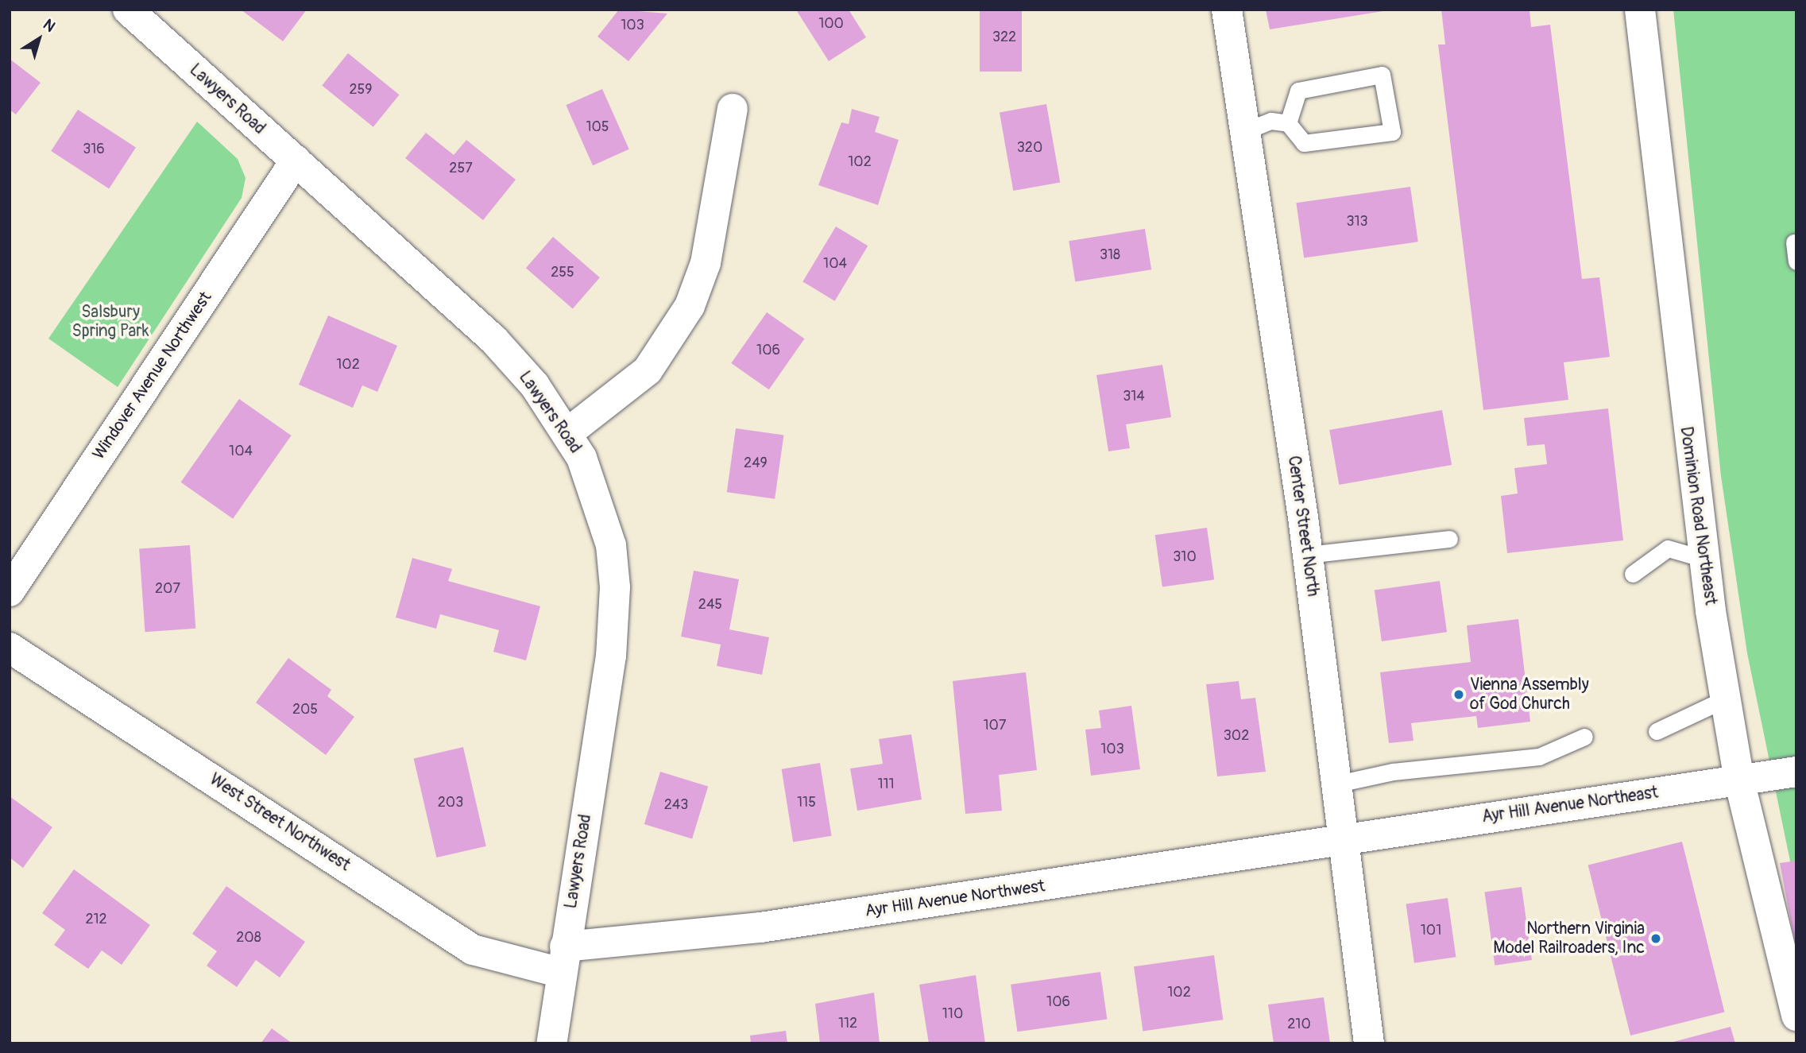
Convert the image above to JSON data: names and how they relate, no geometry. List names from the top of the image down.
{
  "streets": {
    "street": [
      "Lawyers Road",
      "Windover Avenue Northwest",
      "Dominion Road Northeast",
      "Center Street North",
      "Ayr Hill Avenue Northeast",
      "West Street Northwest",
      "Ayr Hill Avenue Northwest"
    ]
  },
  "crossings": [
    ["Lawyers Road", "Windover Avenue Northwest"],
    ["Lawyers Road", "West Street Northwest"],
    ["Lawyers Road", "Ayr Hill Avenue Northwest"],
    ["Dominion Road Northeast", "Ayr Hill Avenue Northeast"],
    ["Center Street North", "Ayr Hill Avenue Northeast"],
    ["Center Street North", "Ayr Hill Avenue Northwest"],
    ["Ayr Hill Avenue Northeast", "Ayr Hill Avenue Northwest"],
    ["West Street Northwest", "Ayr Hill Avenue Northwest"]
  ],
  "parks": ["Salsbury Spring Park"],
  "places": ["Vienna Assembly of God Church", "Northern Virginia Model Railroaders, Inc"],
  "house_numbers": [
    "100",
    "103",
    "322",
    "259",
    "105",
    "320",
    "316",
    "102",
    "257",
    "313",
    "318",
    "104",
    "255",
    "106",
    "102",
    "314",
    "104",
    "249",
    "310",
    "207",
    "245",
    "205",
    "107",
    "302",
    "103",
    "111",
    "203",
    "115",
    "243",
    "212",
    "101",
    "208",
    "102",
    "106",
    "110",
    "112",
    "210"
  ],
  "north": "top right"
}
